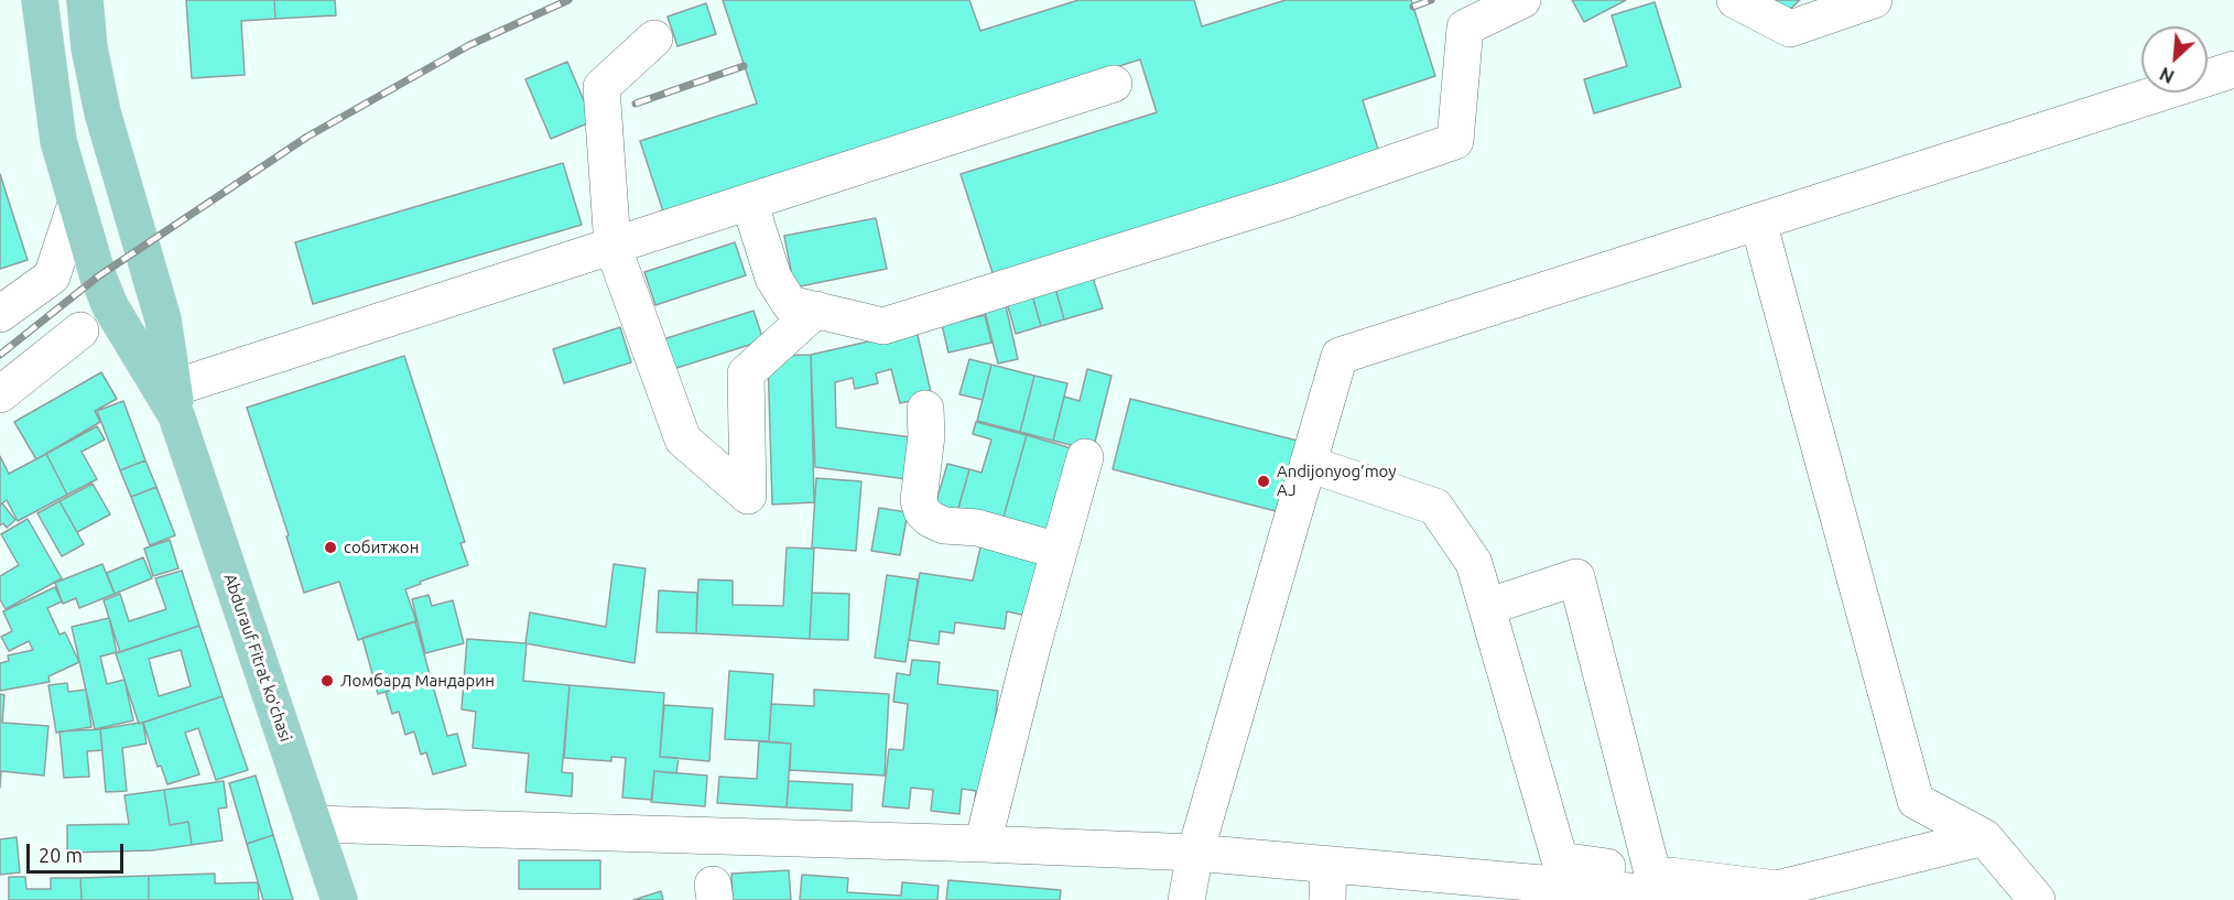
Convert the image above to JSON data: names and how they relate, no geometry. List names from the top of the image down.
{
  "streets": {
    "main road": ["Abdurauf Fitrat koʻchasi"]
  },
  "places": ["Andijonyog’moy AJ", "собитжон", "Ломбард Мандарин"],
  "scale_bar": "20 m",
  "north": "bottom left"
}
